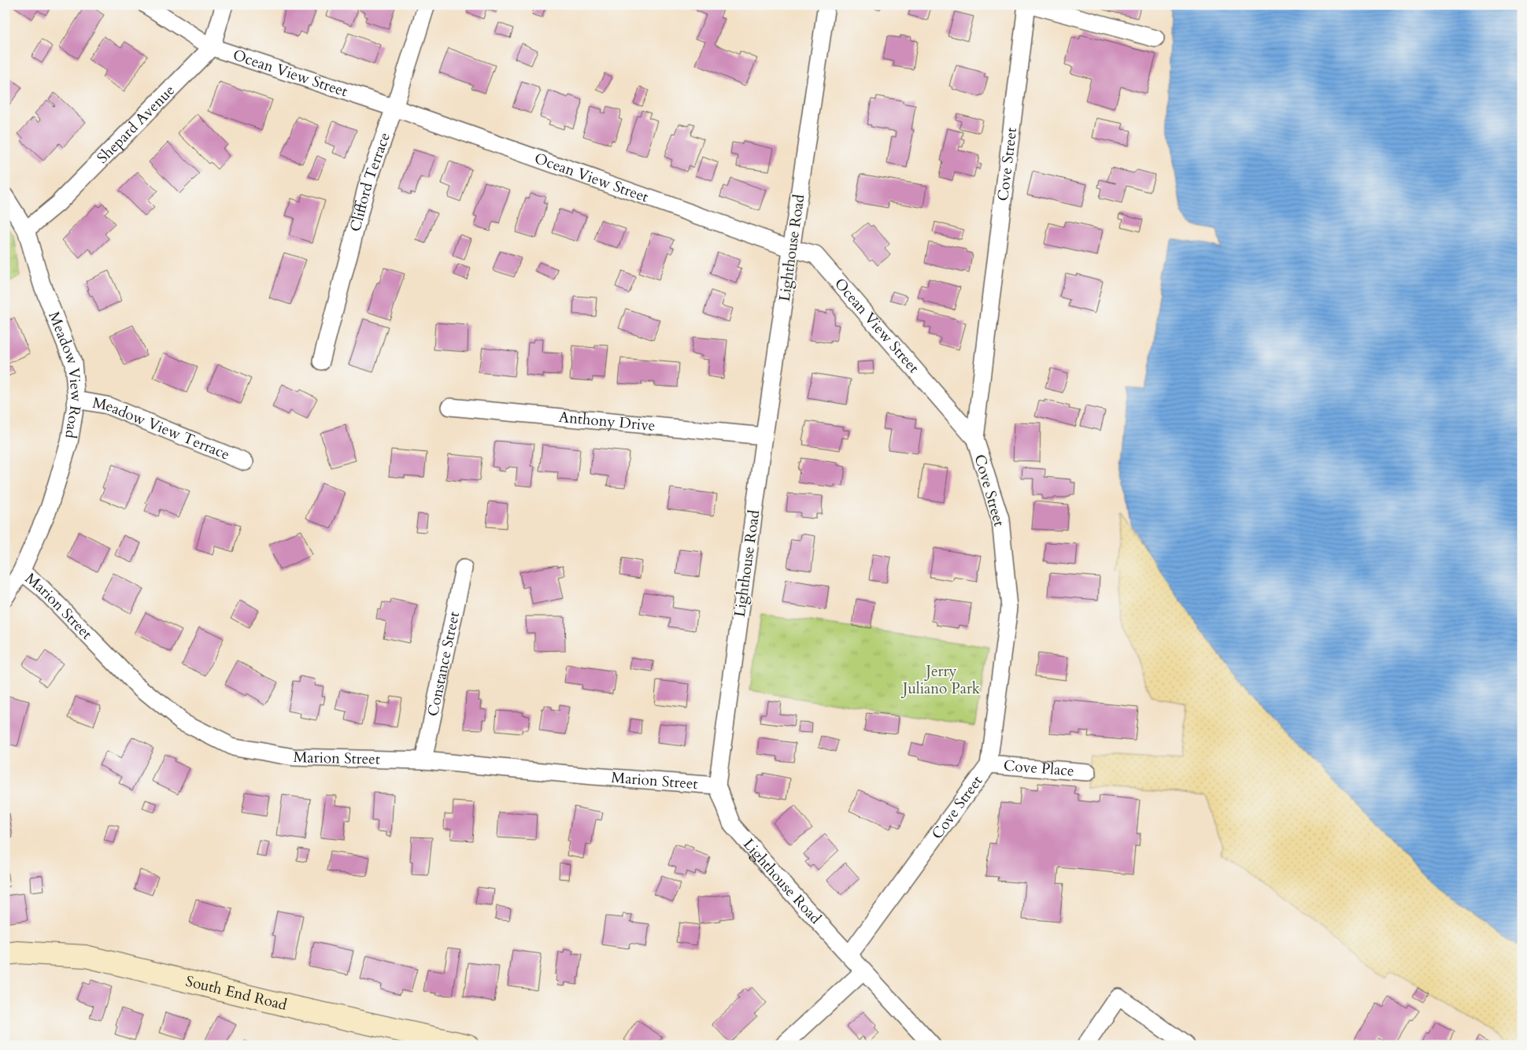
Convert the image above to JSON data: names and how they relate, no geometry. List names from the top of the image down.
{
  "streets": {
    "main road": ["South End Road"],
    "street": [
      "Ocean View Street",
      "Shepard Avenue",
      "Cove Street",
      "Clifford Terrace",
      "Lighthouse Road",
      "Meadow View Road",
      "Anthony Drive",
      "Meadow View Terrace",
      "Marion Street",
      "Constance Street",
      "Cove Place"
    ]
  },
  "crossings": [
    ["Ocean View Street", "Shepard Avenue"],
    ["Ocean View Street", "Cove Street"],
    ["Ocean View Street", "Clifford Terrace"],
    ["Ocean View Street", "Lighthouse Road"],
    ["Shepard Avenue", "Meadow View Road"],
    ["Cove Street", "Lighthouse Road"],
    ["Cove Street", "Cove Place"],
    ["Lighthouse Road", "Anthony Drive"],
    ["Lighthouse Road", "Marion Street"],
    ["Meadow View Road", "Meadow View Terrace"],
    ["Meadow View Road", "Marion Street"],
    ["Marion Street", "Constance Street"]
  ],
  "parks": ["Jerry Juliano Park"]
}
